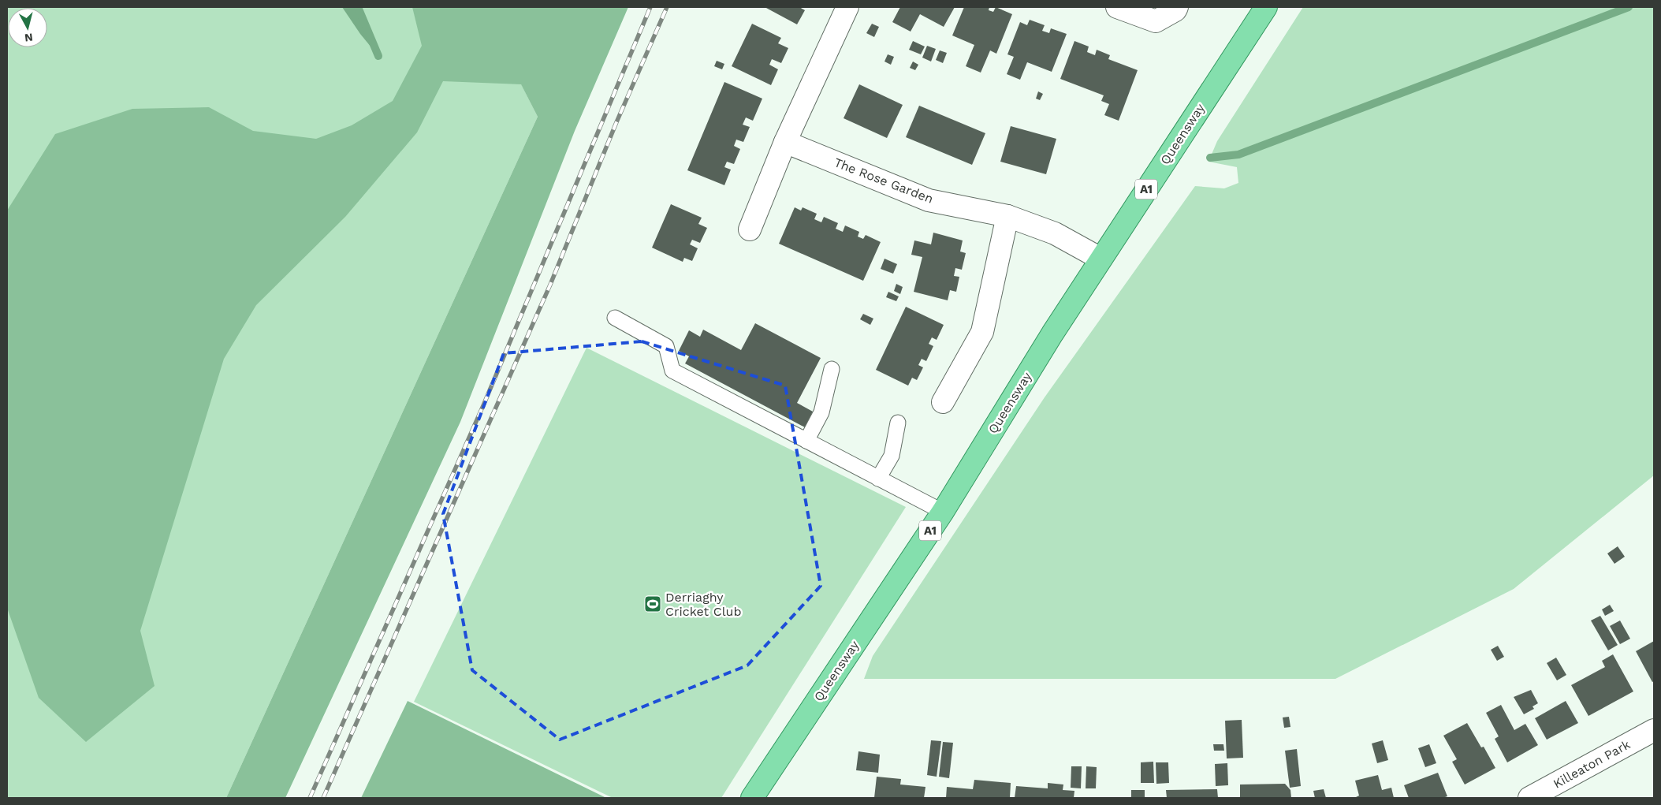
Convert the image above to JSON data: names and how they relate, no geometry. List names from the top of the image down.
{
  "streets": {
    "main road": ["Queensway", "A1"],
    "street": ["The Rose Garden", "Killeaton Park"]
  },
  "crossings": [
    ["Queensway", "The Rose Garden"]
  ],
  "places": {
    "sports": ["Derriaghy Cricket Club"]
  },
  "north": "bottom"
}
